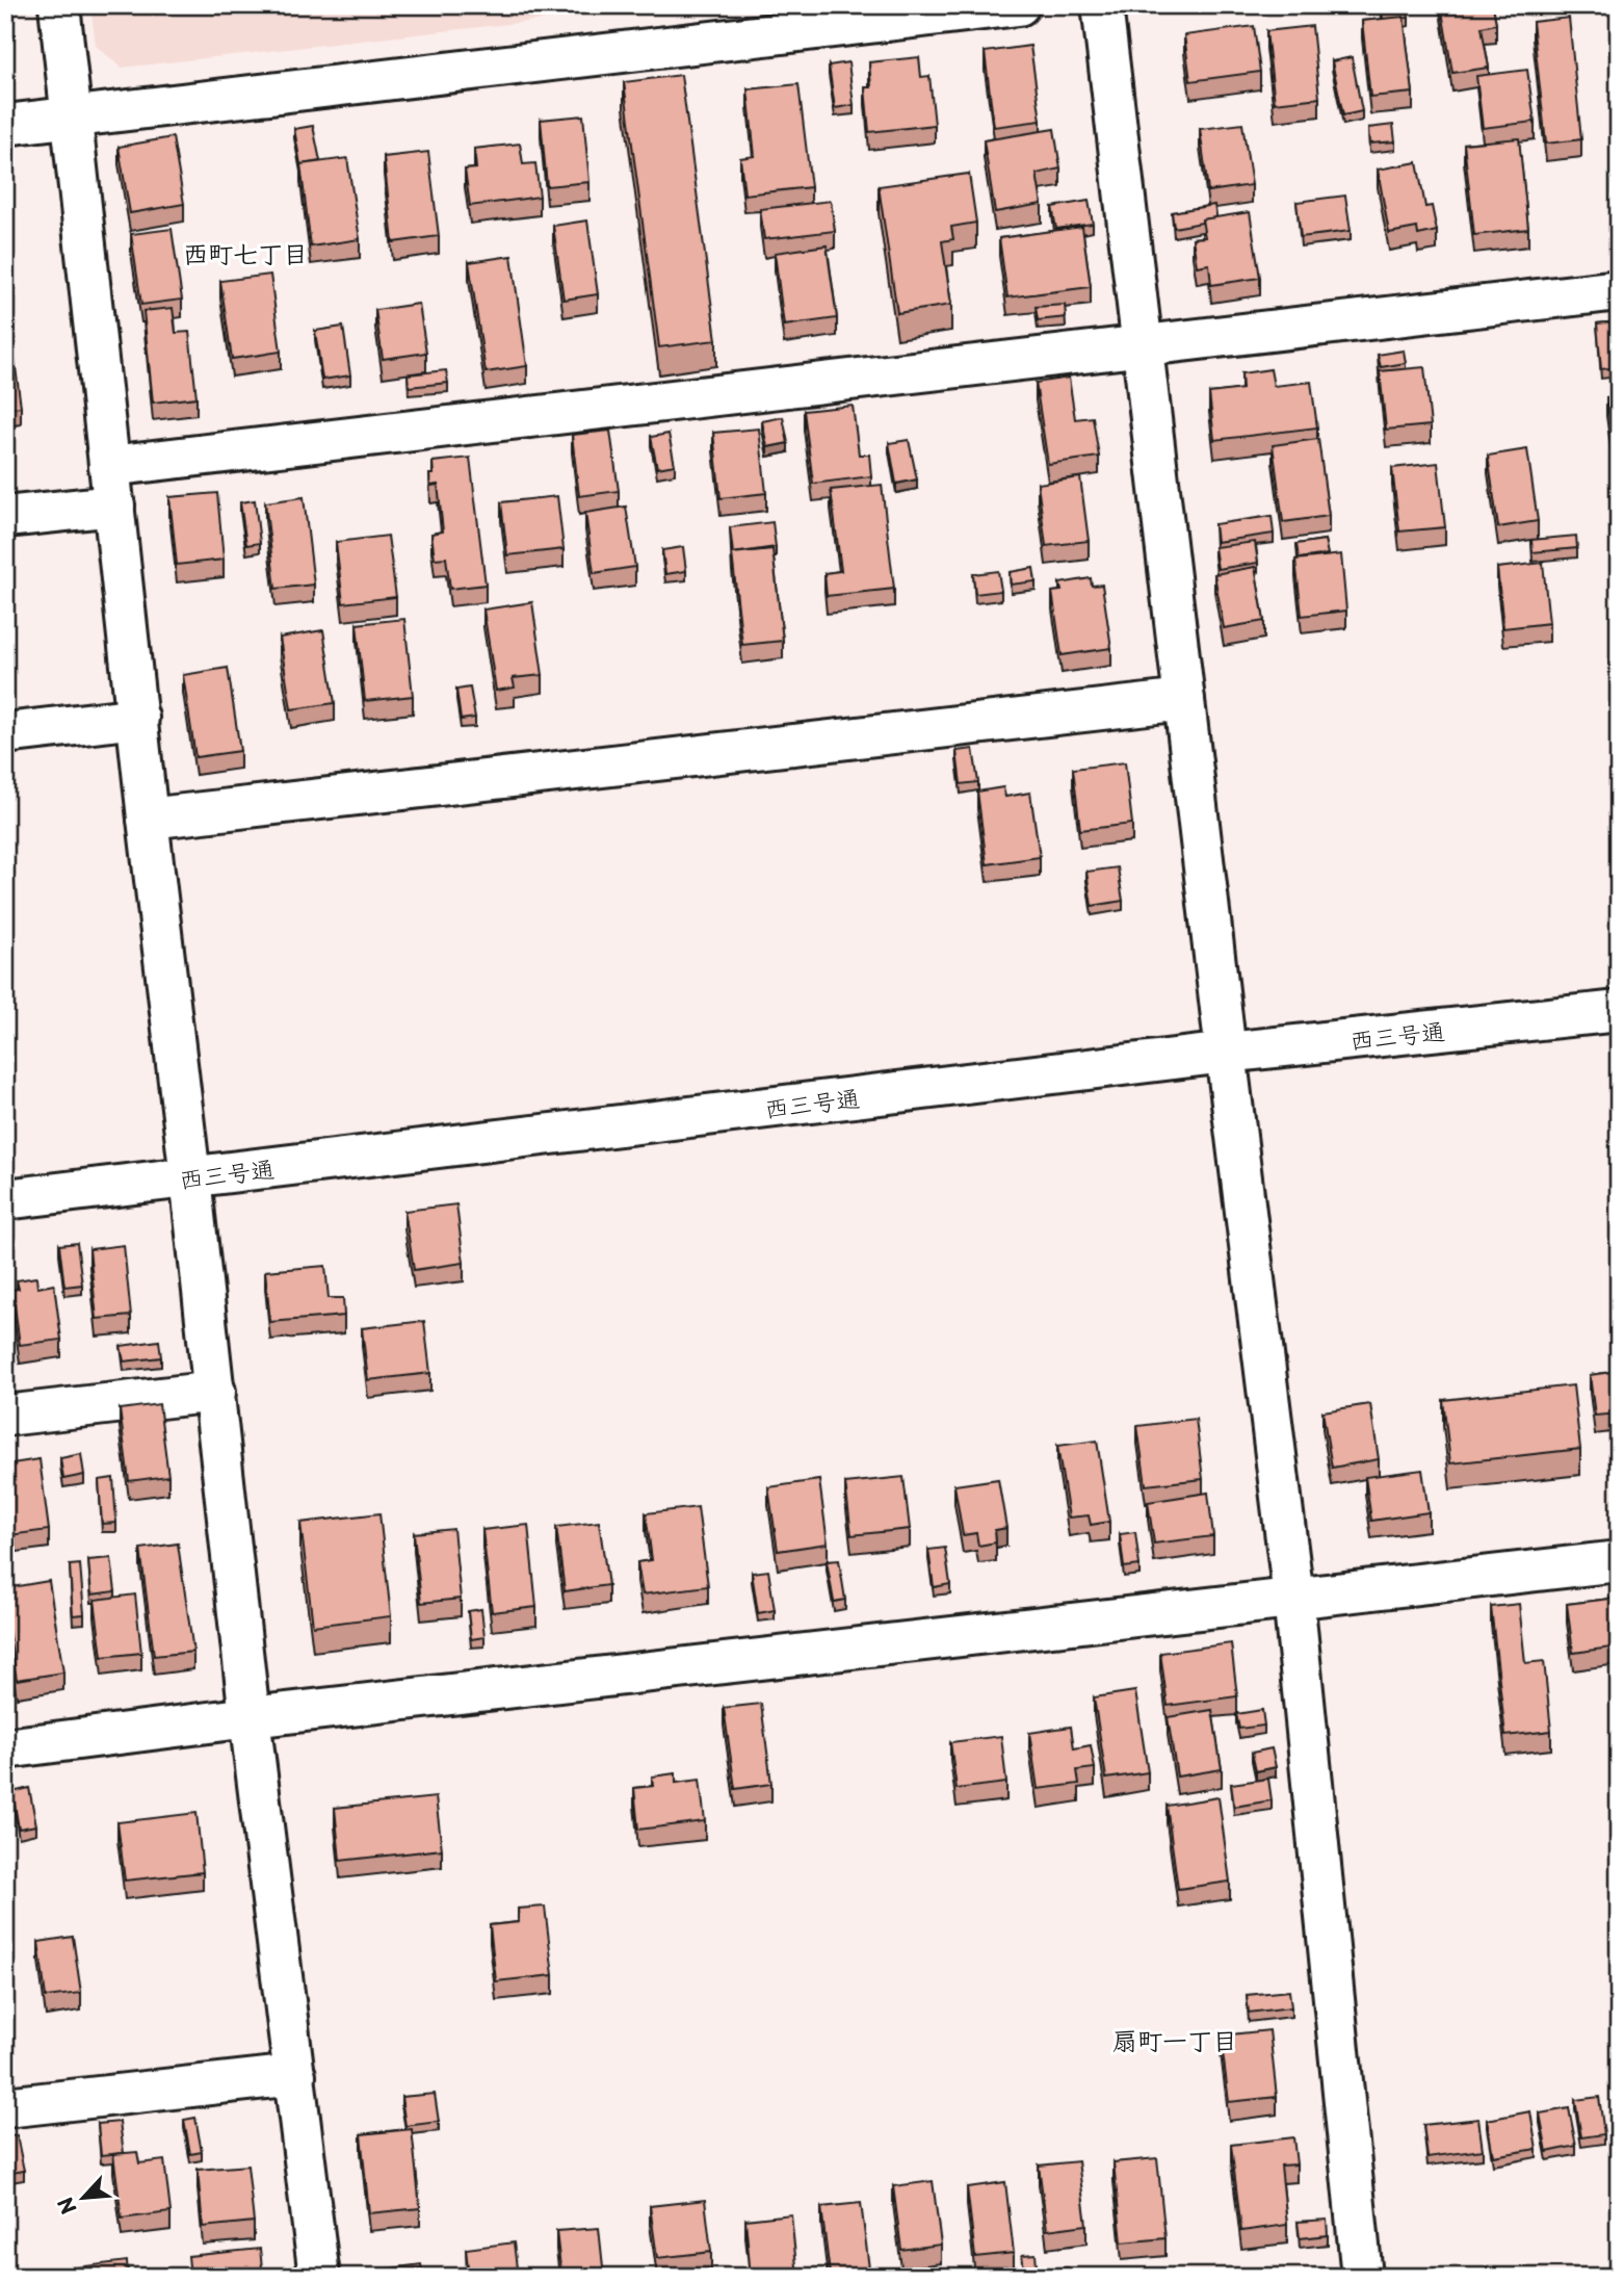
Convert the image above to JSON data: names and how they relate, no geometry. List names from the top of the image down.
{
  "streets": {
    "street": ["西三号通"]
  },
  "districts": ["西町七丁目", "扇町一丁目"],
  "north": "bottom left"
}
